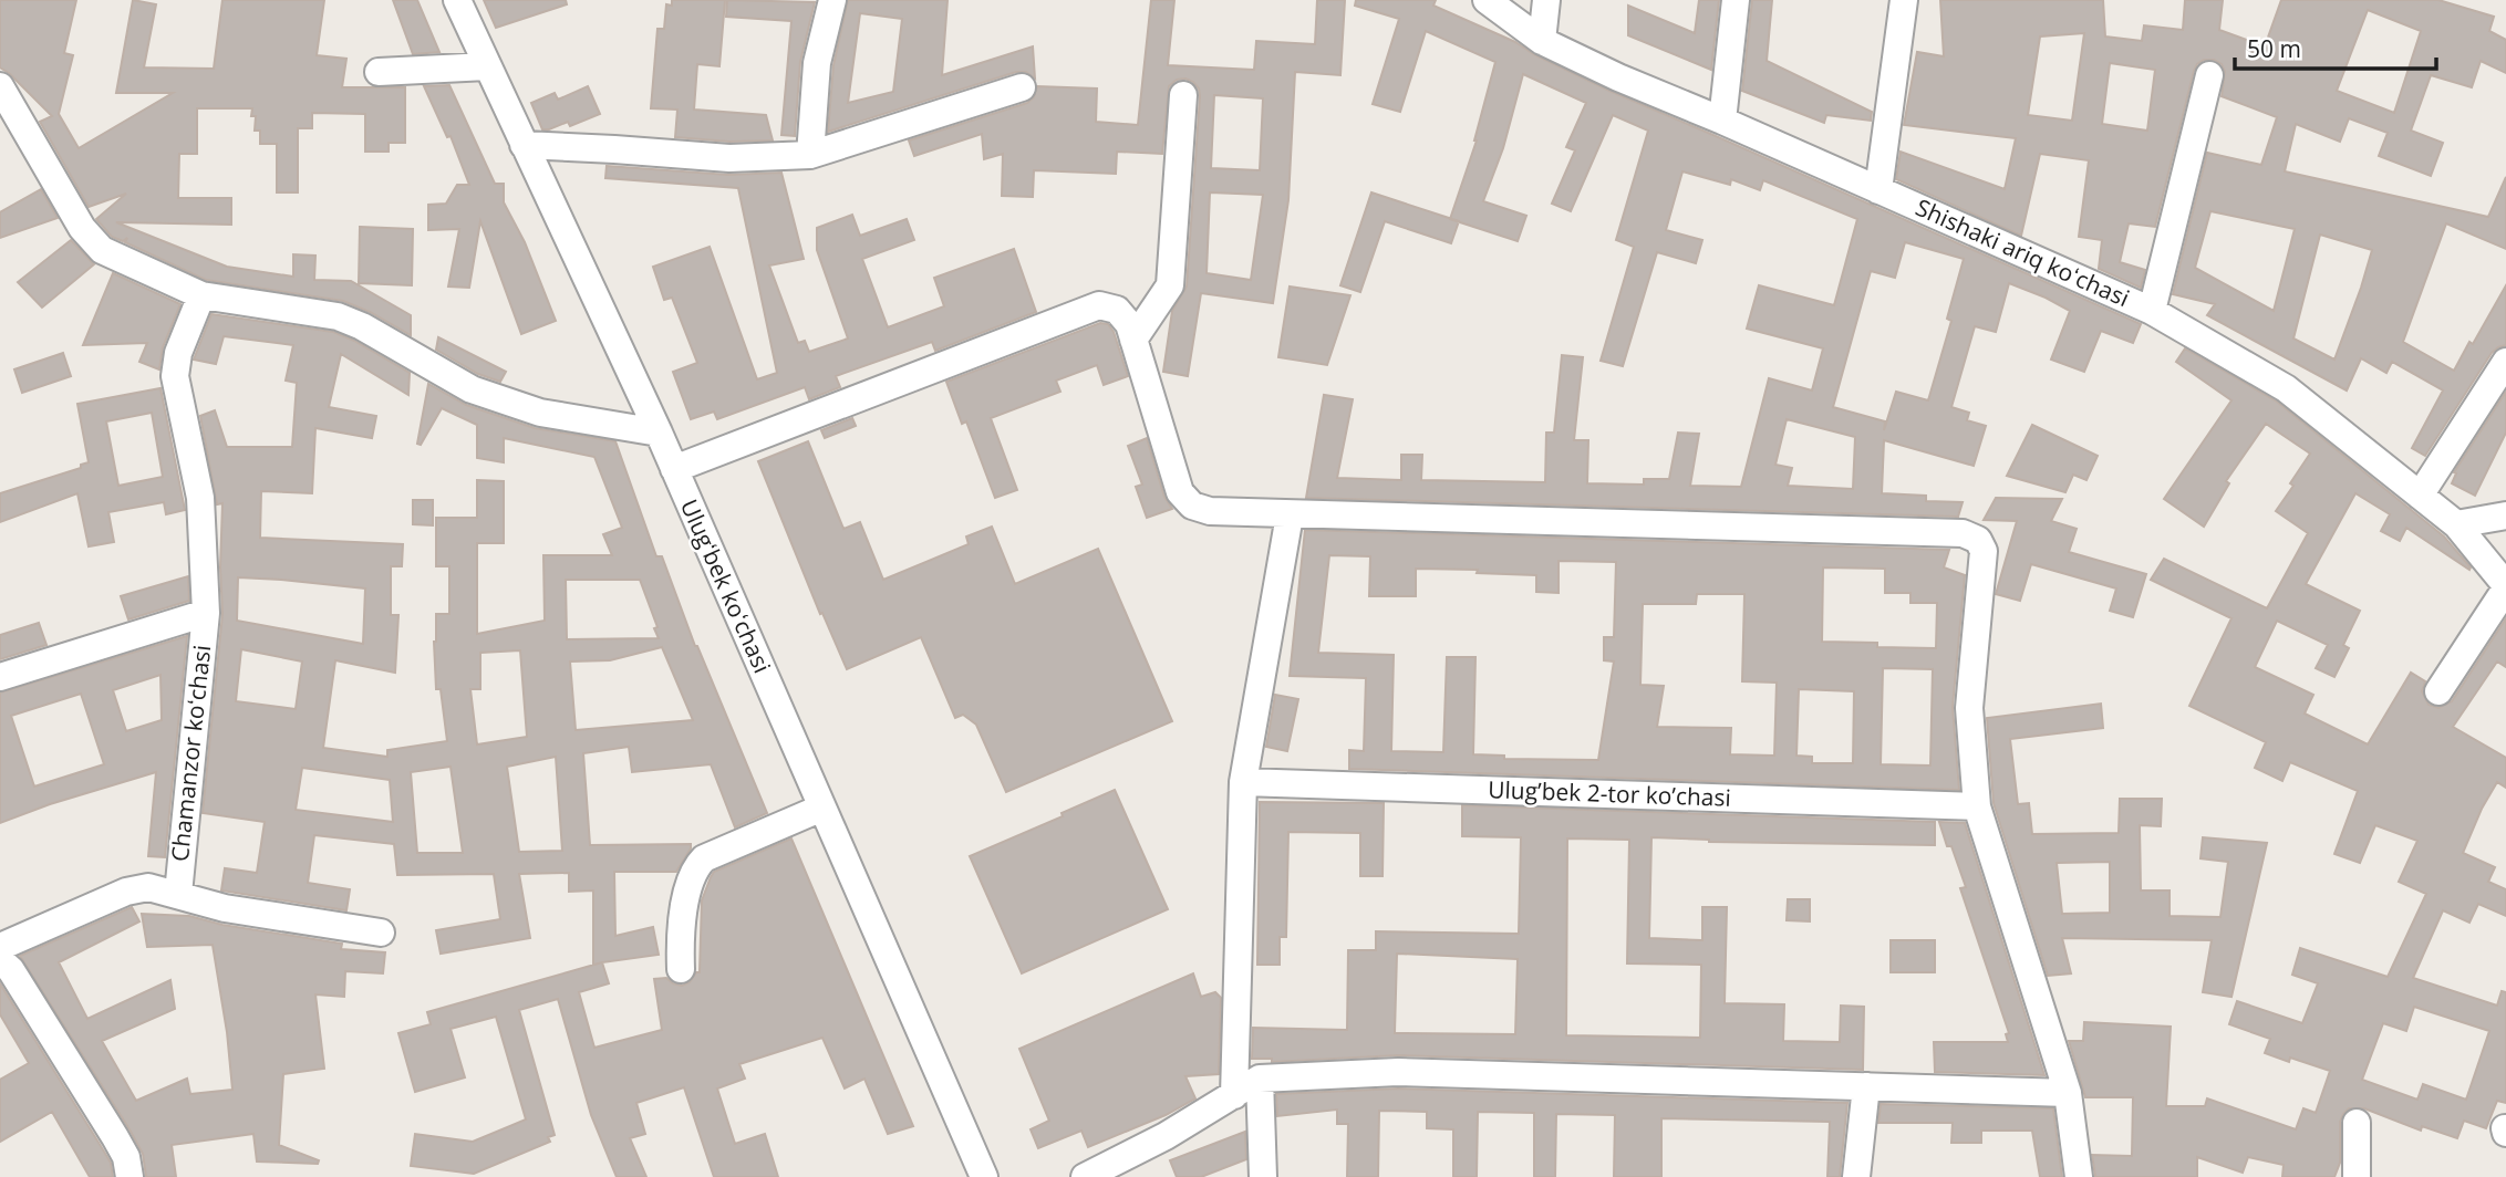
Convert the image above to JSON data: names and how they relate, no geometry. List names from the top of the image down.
{
  "streets": {
    "street": [
      "Shishaki ariq koʻchasi",
      "Ulugʻbek koʻchasi",
      "Chamanzor koʻchasi",
      "Ulugʼbek 2-tor koʼchasi"
    ]
  },
  "scale_bar": "50 m"
}
